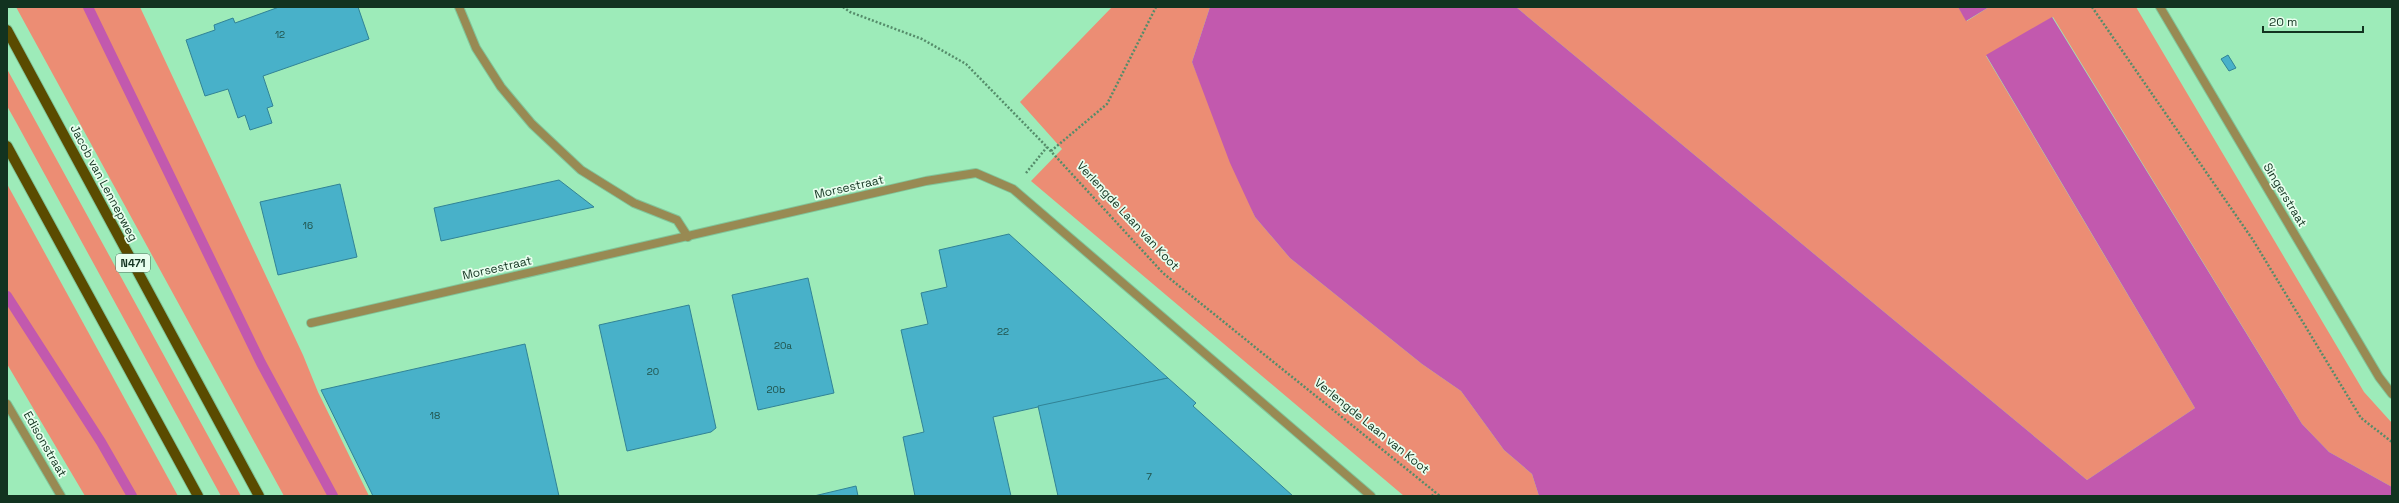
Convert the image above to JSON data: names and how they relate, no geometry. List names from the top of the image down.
{
  "streets": {
    "main road": ["Jacob van Lennepweg", "N471"],
    "street": ["Morsestraat", "Singerstraat", "Edisonstraat"],
    "path": ["Verlengde Laan van Koot"]
  },
  "house_numbers": [
    "12",
    "16",
    "22",
    "20a",
    "20",
    "20b",
    "18",
    "7"
  ],
  "scale_bar": "20 m"
}
